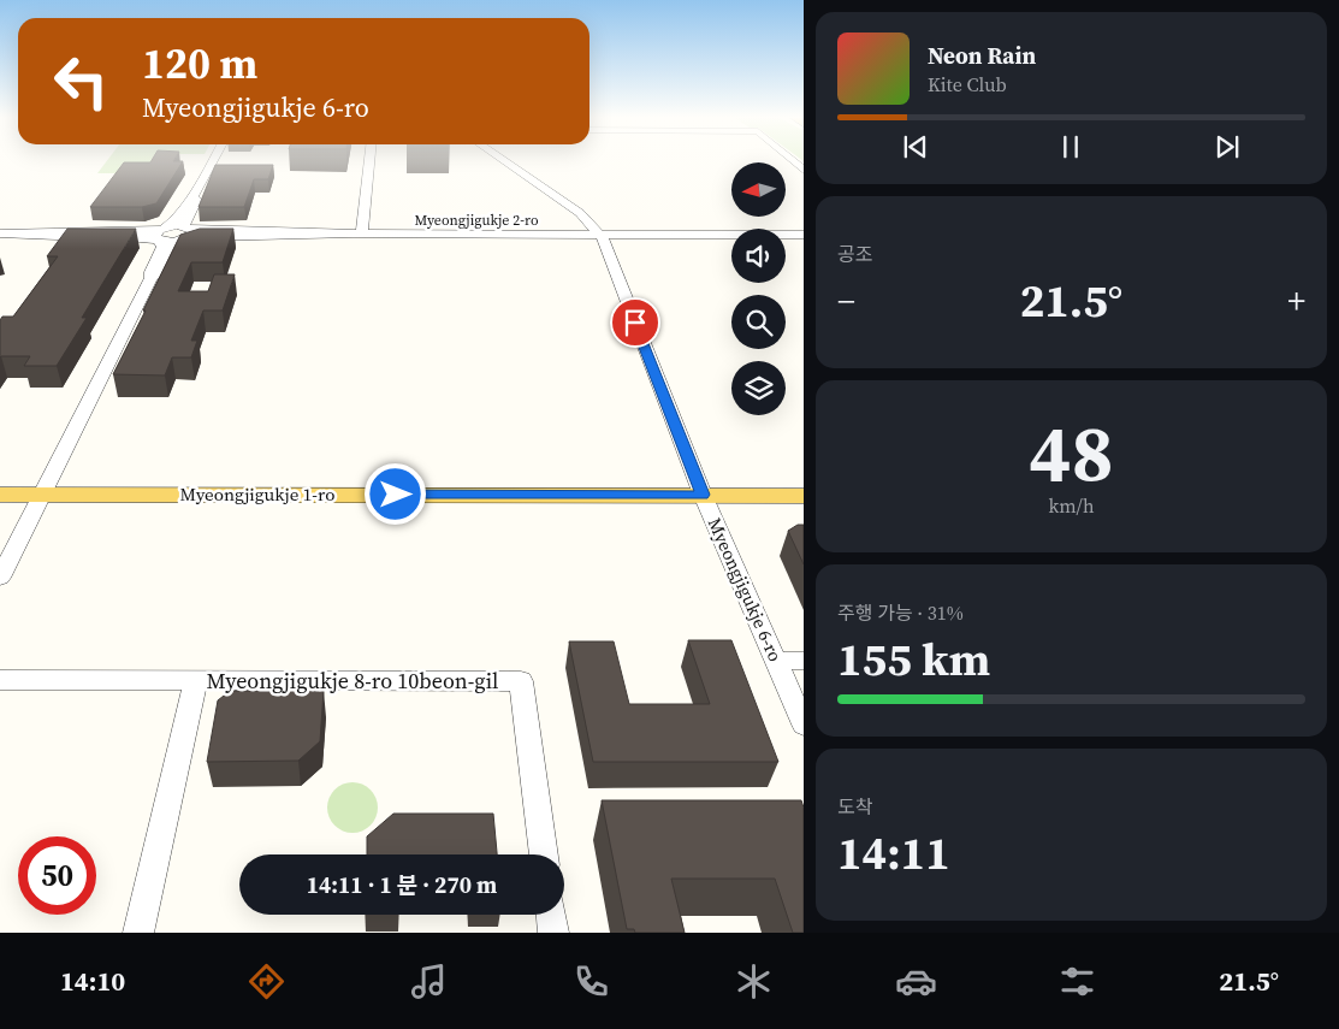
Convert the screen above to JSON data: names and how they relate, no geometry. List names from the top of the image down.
{
  "streets": {
    "main road": ["Myeongjigukje 1-ro"],
    "street": ["Myeongjigukje 2-ro", "Myeongjigukje 6-ro", "Myeongjigukje 8-ro 10beon-gil"]
  },
  "crossings": [
    ["Myeongjigukje 2-ro", "Myeongjigukje 6-ro"],
    ["Myeongjigukje 1-ro", "Myeongjigukje 6-ro"]
  ],
  "north": "left",
  "page": {
    "turn": ["120 m", "Myeongjigukje 6-ro"],
    "song": ["Neon Rain", "Kite Club"],
    "tile": [
      "공조",
      ["48", "km/h"],
      ["주행 가능 · 31%", "155 km"],
      ["도착", "14:11"]
    ],
    "heat": ["−", "21.5°", "+"],
    "limit": "50",
    "trip": "14:11 · 1 분 · 270 m",
    "tabs": ["14:10", "21.5°"]
  }
}
